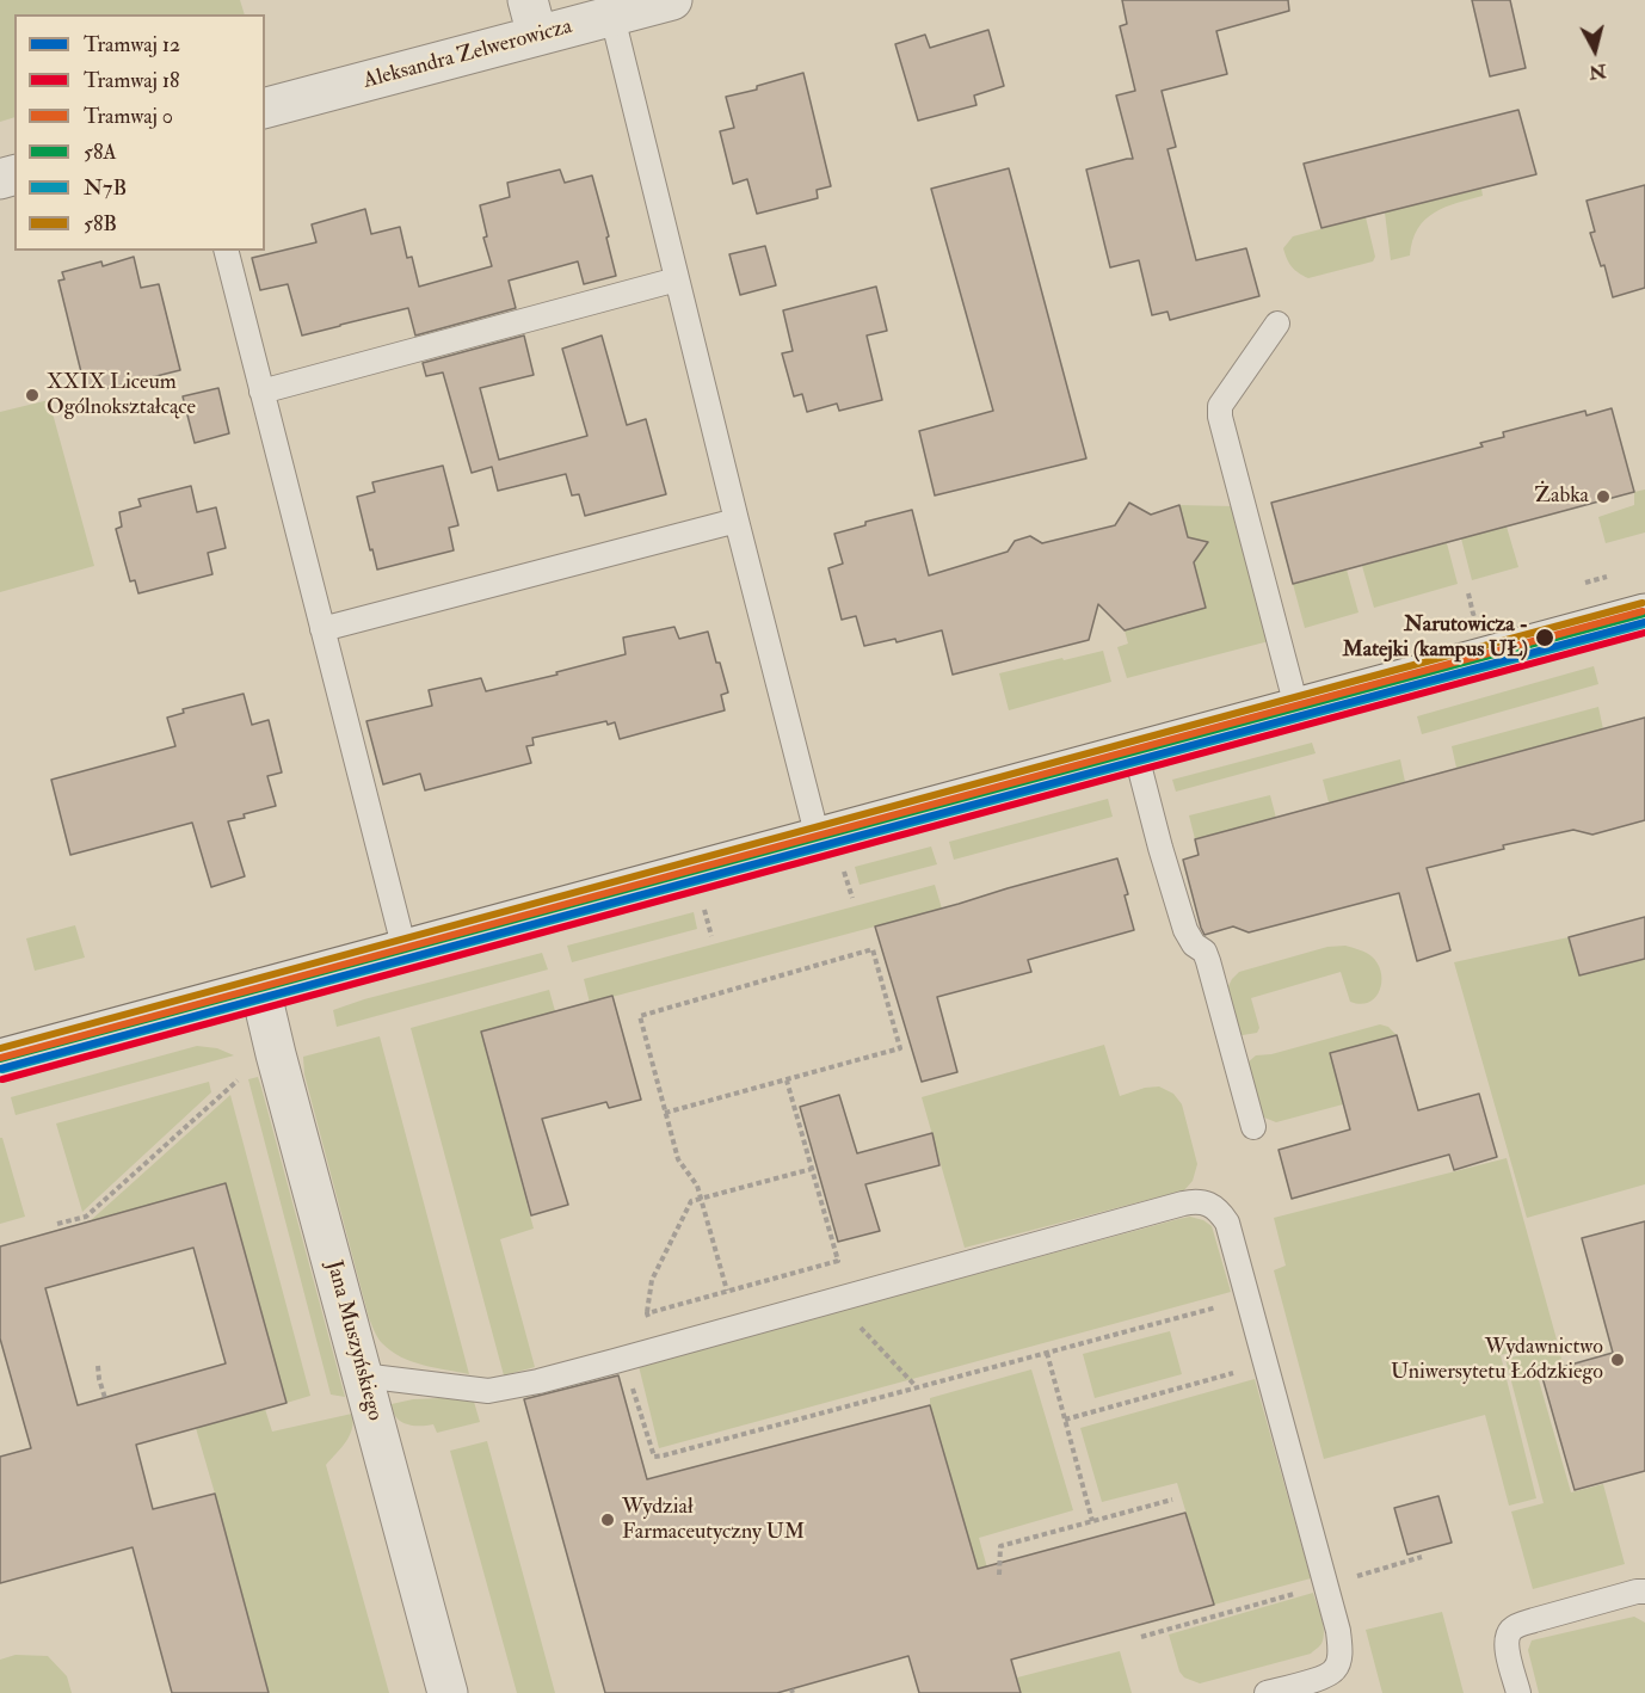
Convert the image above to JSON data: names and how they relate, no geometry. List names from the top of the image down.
{
  "streets": {
    "street": ["Aleksandra Zelwerowicza", "Jana Muszyńskiego"]
  },
  "places": [
    "XXIX Liceum Ogólnokształcące",
    "Żabka",
    "Narutowicza - Matejki (kampus UŁ)",
    "Wydawnictwo Uniwersytetu Łódzkiego",
    "Wydział Farmaceutyczny UM"
  ],
  "lines": [
    "transit line 58B",
    "tram line 0",
    "transit line 58A",
    "tram line 12",
    "transit line N7B",
    "tram line 18"
  ],
  "legend": [
    "Tramwaj 12",
    "Tramwaj 18",
    "Tramwaj 0",
    "58A",
    "N7B",
    "58B"
  ],
  "north": "bottom"
}
